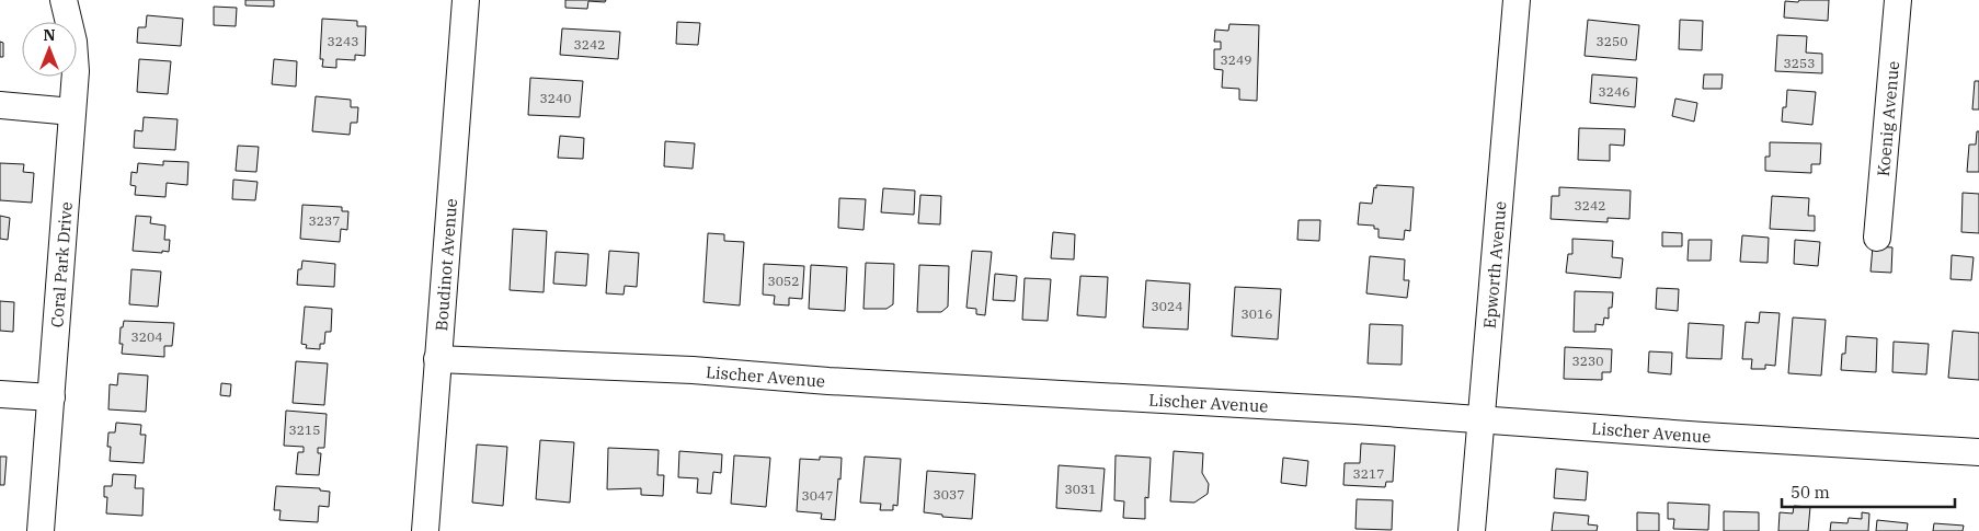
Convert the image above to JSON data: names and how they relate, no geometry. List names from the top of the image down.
{
  "streets": {
    "street": [
      "Koenig Avenue",
      "Coral Park Drive",
      "Boudinot Avenue",
      "Epworth Avenue",
      "Lischer Avenue"
    ]
  },
  "crossings": [
    ["Boudinot Avenue", "Lischer Avenue"],
    ["Epworth Avenue", "Lischer Avenue"]
  ],
  "house_numbers": [
    "3243",
    "3250",
    "3242",
    "3249",
    "3253",
    "3246",
    "3240",
    "3242",
    "3237",
    "3052",
    "3024",
    "3016",
    "3204",
    "3230",
    "3215",
    "3217",
    "3031",
    "3037",
    "3047"
  ],
  "scale_bar": "50 m",
  "north": "top"
}
